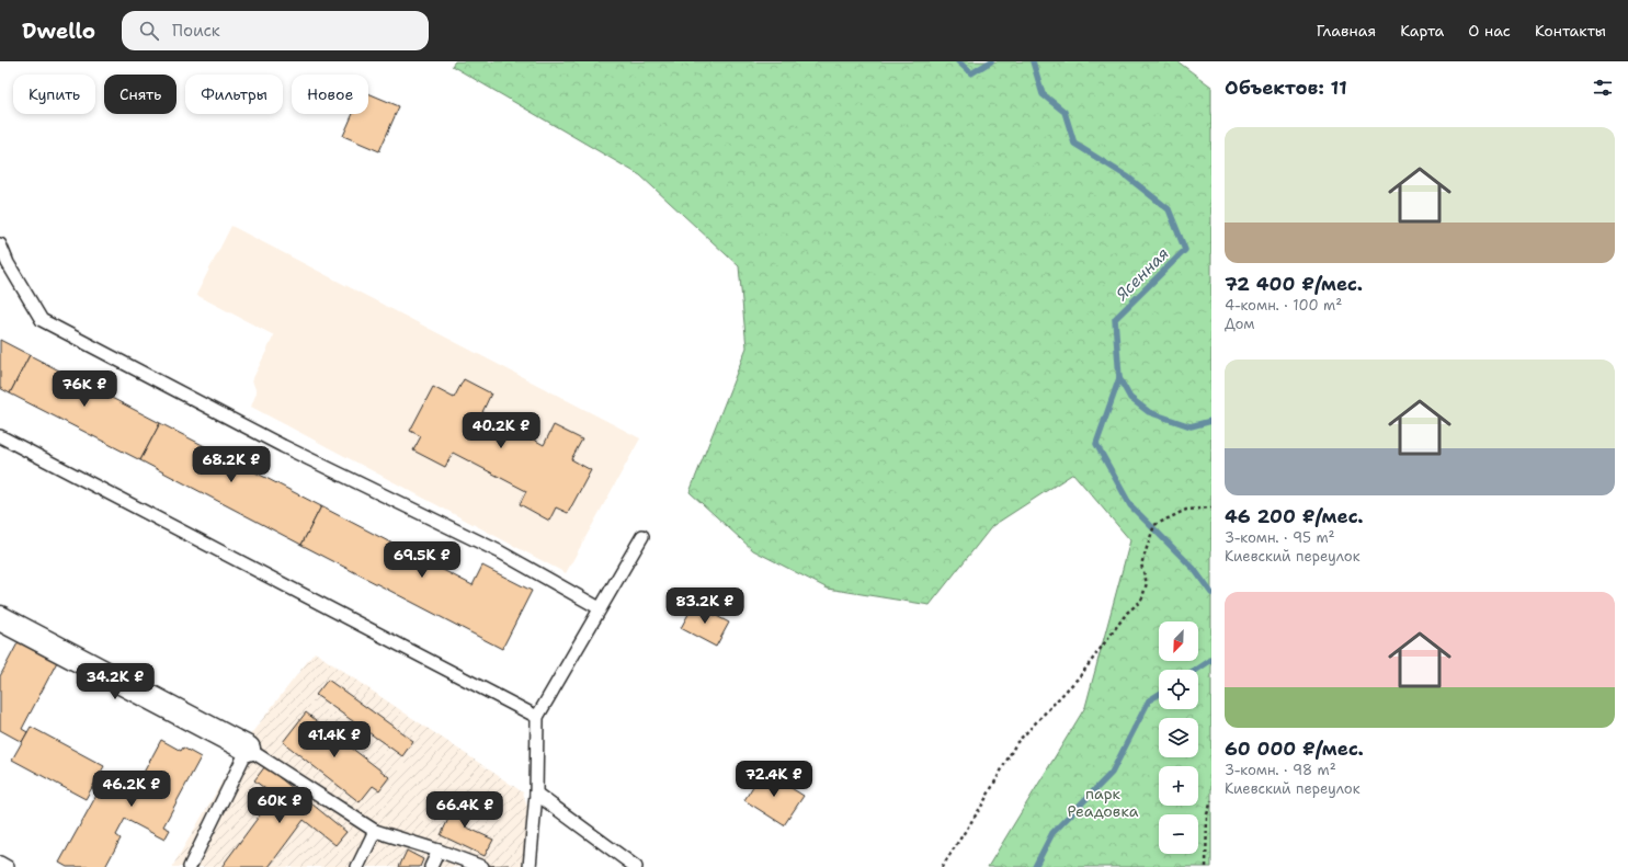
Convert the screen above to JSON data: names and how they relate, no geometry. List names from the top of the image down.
{
  "water": ["Ясенная"],
  "parks": ["парк Реадовка"],
  "north": "bottom left",
  "page": {
    "header": "Dwello",
    "search": "Поиск",
    "nav": [
      "Главная",
      "Карта",
      "О нас",
      "Контакты"
    ],
    "heading": "Объектов: 11",
    "chip": [
      "Купить",
      "Снять",
      "Фильтры",
      "Новое"
    ],
    "list": [
      {
        "name": "72 400 ₽/мес.",
        "note": "4-комн. · 100 m² · Дом"
      },
      {
        "name": "46 200 ₽/мес.",
        "note": "3-комн. · 95 m² · Киевский переулок"
      },
      {
        "name": "60 000 ₽/мес.",
        "note": "3-комн. · 98 m² · Киевский переулок"
      }
    ],
    "price": [
      "76K ₽",
      "40.2K ₽",
      "68.2K ₽",
      "69.5K ₽",
      "83.2K ₽",
      "34.2K ₽",
      "41.4K ₽",
      "72.4K ₽",
      "46.2K ₽",
      "60K ₽",
      "66.4K ₽"
    ],
    "map_buttons": ["+", "−"]
  }
}
